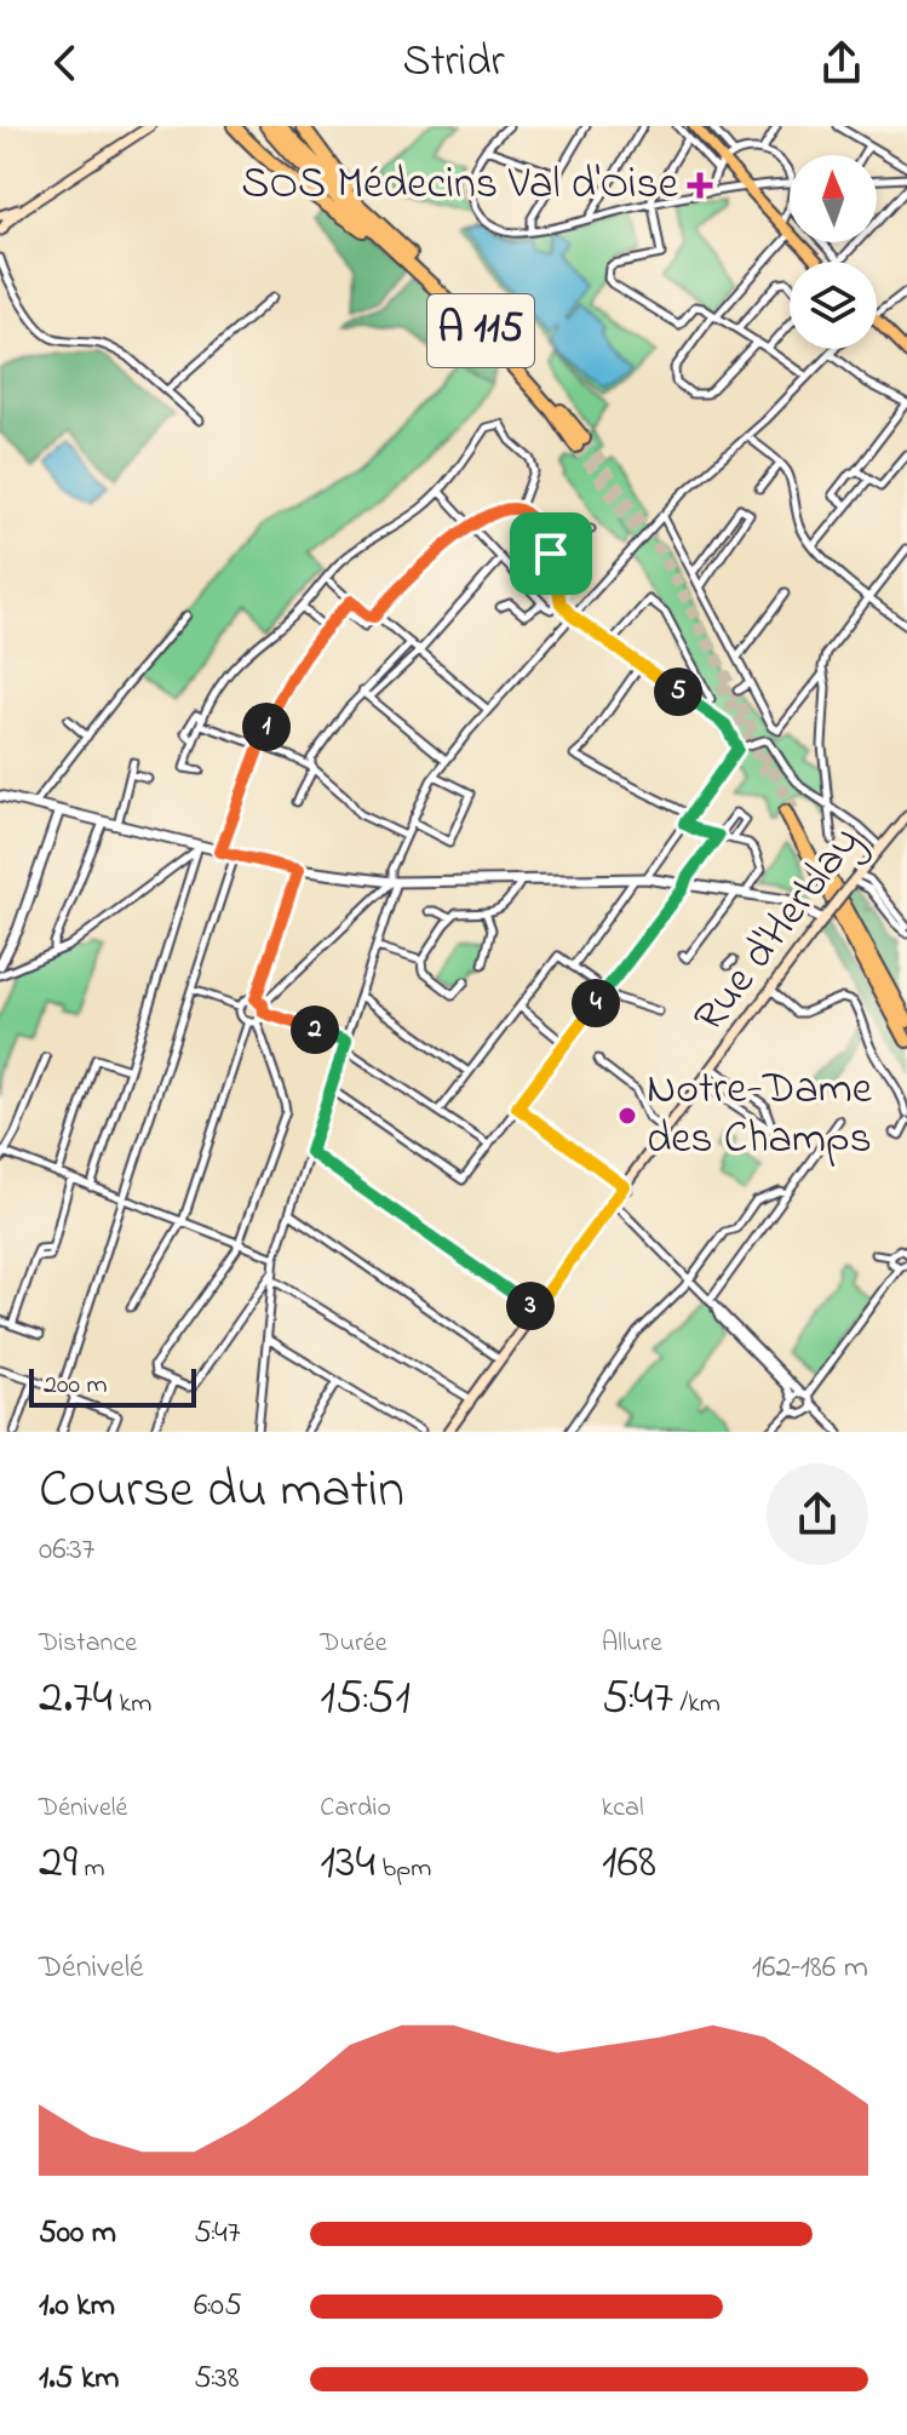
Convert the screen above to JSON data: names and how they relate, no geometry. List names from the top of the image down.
{
  "streets": {
    "highway": ["A 115"],
    "main road": ["Rue d'Herblay"]
  },
  "places": {
    "health": ["SOS Médecins Val d'Oise"],
    "other": ["Notre-Dame des Champs"]
  },
  "scale_bar": "200 m",
  "north": "top",
  "page": {
    "header": "Stridr",
    "pins": [
      "5",
      "1",
      "4",
      "2",
      "3"
    ],
    "scale": "200 m",
    "heading": ["Course du matin", "06:37"],
    "stats": [
      ["Distance", "2.74 km"],
      ["Durée", "15:51"],
      ["Allure", "5:47 /km"],
      ["Dénivelé", "29 m"],
      ["Cardio", "134 bpm"],
      ["kcal", "168"]
    ],
    "chart": ["Dénivelé", "162–186 m"],
    "list": [
      {
        "name": "500 m",
        "note": "5:47"
      },
      {
        "name": "1.0 km",
        "note": "6:05"
      },
      {
        "name": "1.5 km",
        "note": "5:38"
      }
    ]
  }
}
